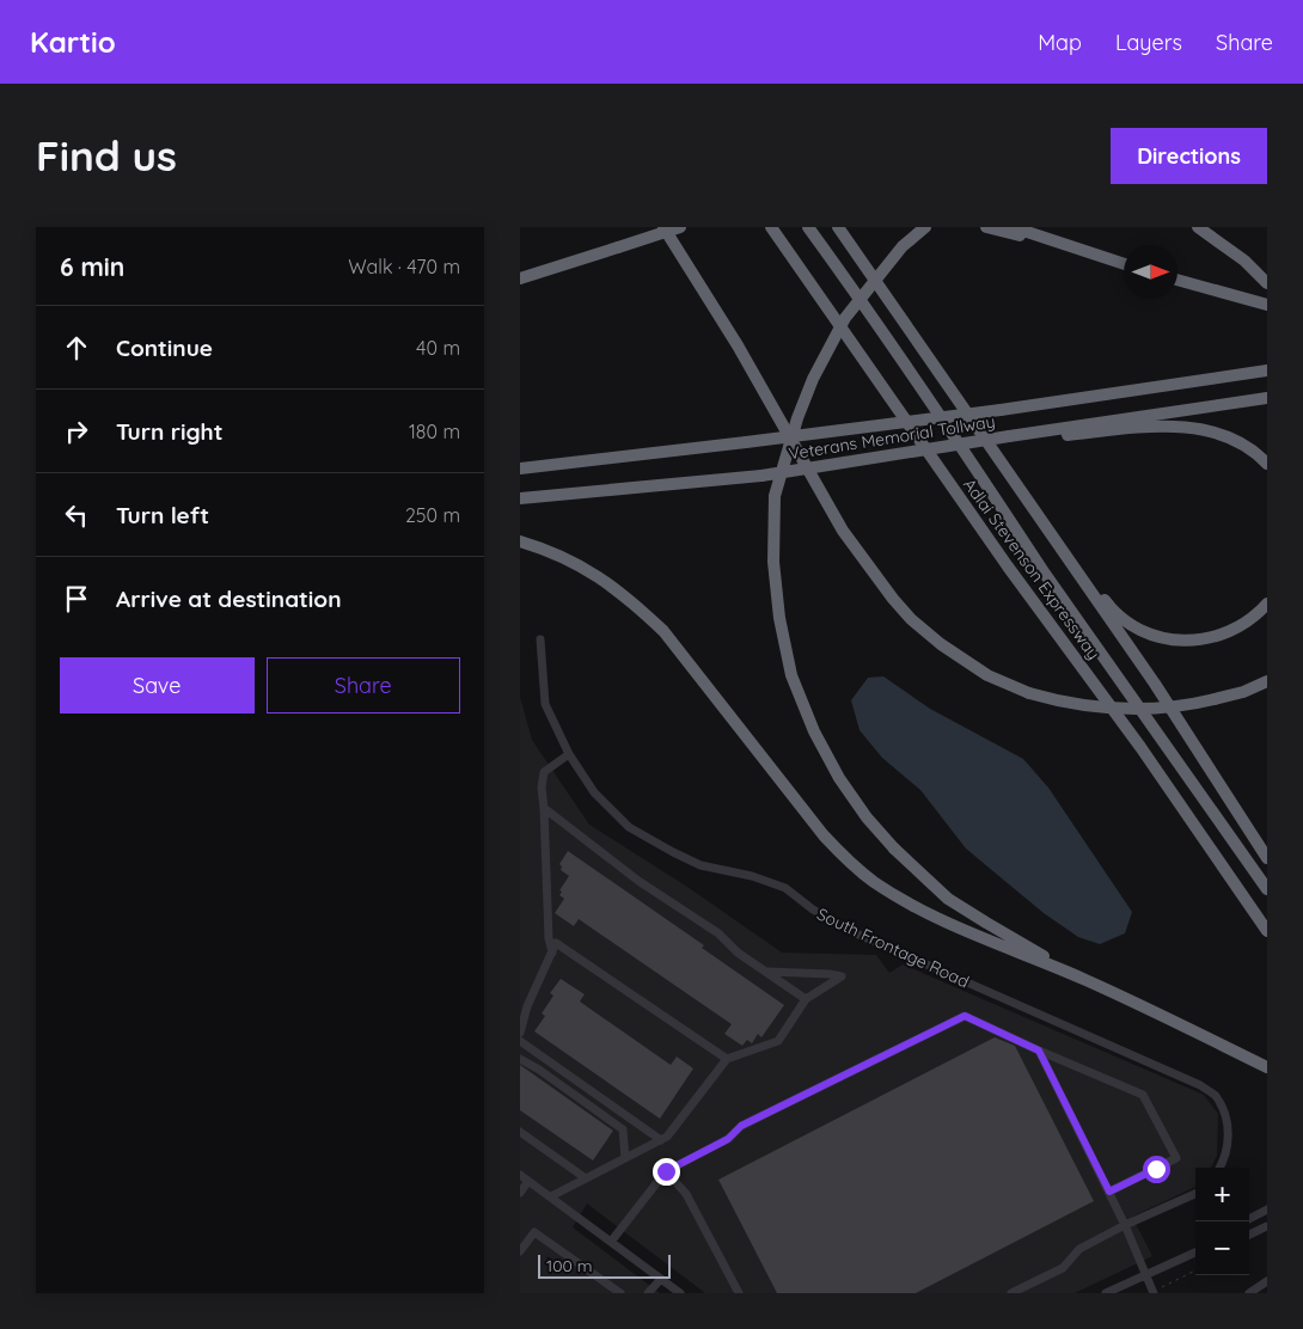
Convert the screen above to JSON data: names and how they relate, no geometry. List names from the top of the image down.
{
  "streets": {
    "highway": ["Veterans Memorial Tollway", "Adlai Stevenson Expressway"],
    "street": ["South Frontage Road"]
  },
  "scale_bar": "100 m",
  "north": "right",
  "page": {
    "header": "Kartio",
    "nav": ["Map", "Layers", "Share"],
    "buttons": [
      "Directions",
      ["Save", "Share"]
    ],
    "title": "Find us",
    "heading": ["6 min", "Walk · 470 m"],
    "list": [
      ["Continue", "40 m"],
      ["Turn right", "180 m"],
      ["Turn left", "250 m"],
      "Arrive at destination"
    ],
    "map_buttons": ["+", "−"],
    "scale": "100 m"
  }
}
